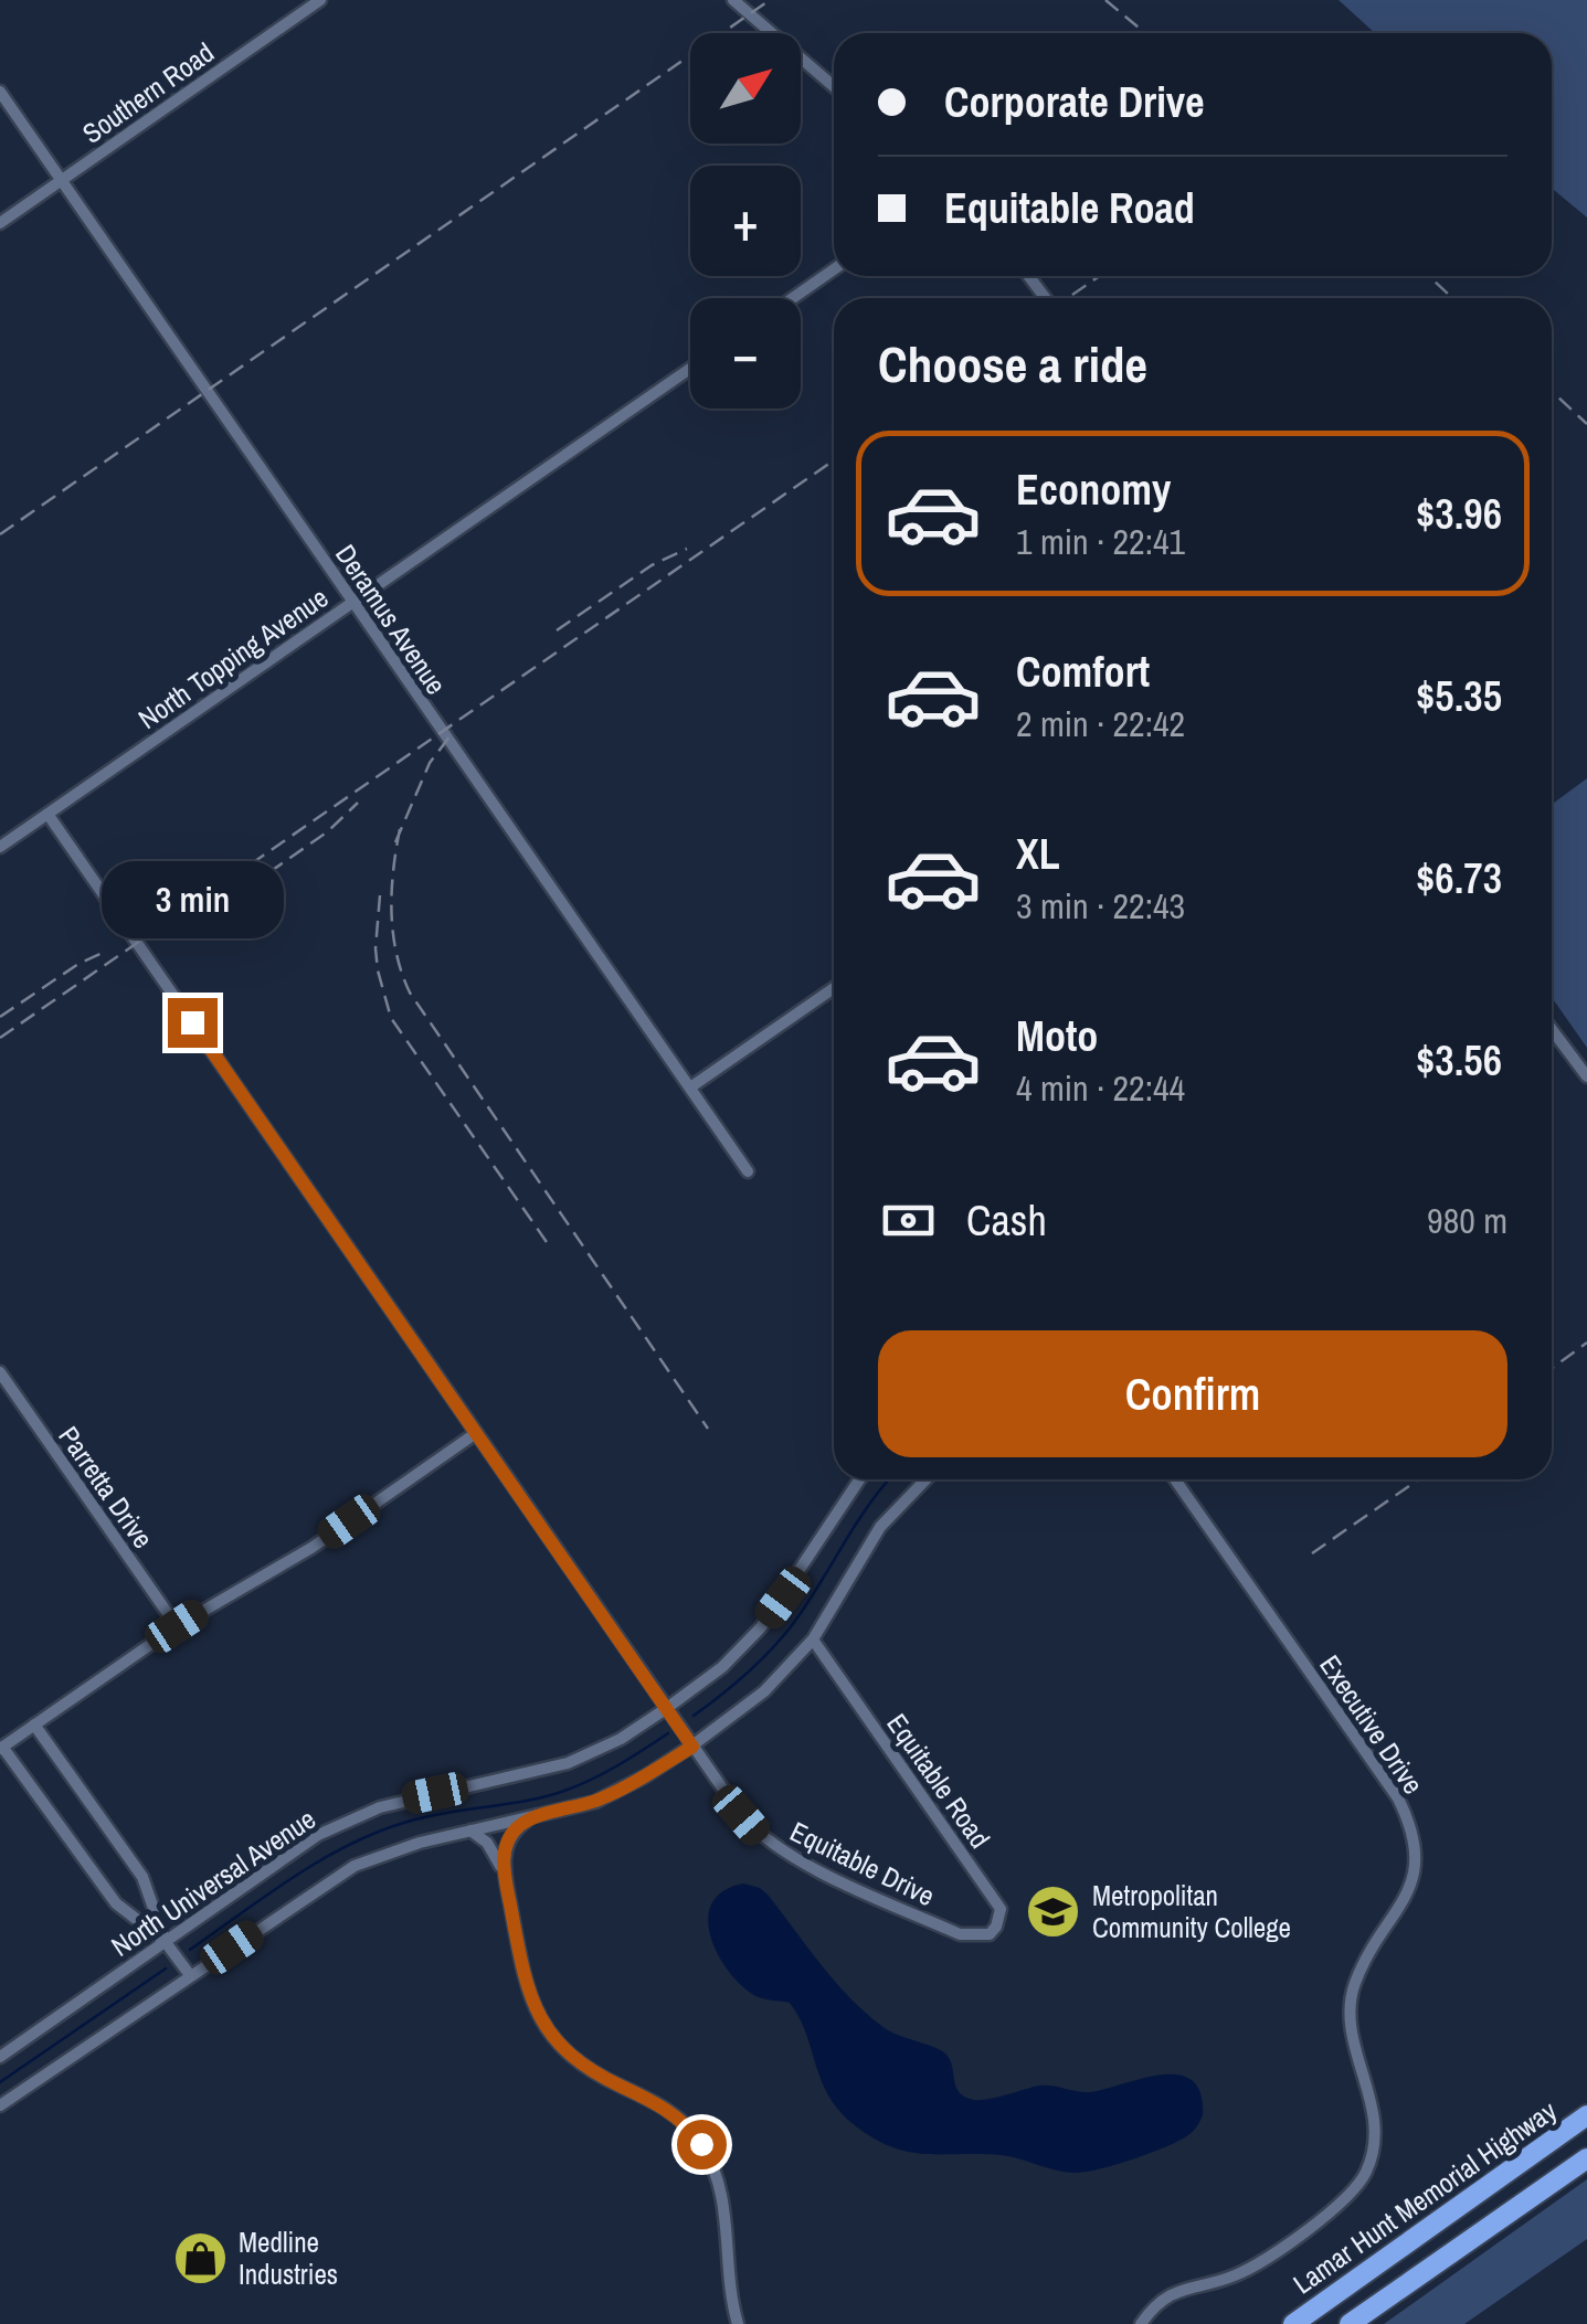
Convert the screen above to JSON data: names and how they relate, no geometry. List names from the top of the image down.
{
  "streets": {
    "highway": ["Lamar Hunt Memorial Highway"],
    "street": [
      "Southern Road",
      "Deramus Avenue",
      "North Topping Avenue",
      "Parretta Drive",
      "Executive Drive",
      "Equitable Road",
      "Equitable Drive",
      "North Universal Avenue"
    ]
  },
  "crossings": [
    ["Southern Road", "Deramus Avenue"],
    ["Deramus Avenue", "North Topping Avenue"],
    ["Equitable Road", "Equitable Drive"],
    ["Equitable Drive", "North Universal Avenue"]
  ],
  "places": {
    "school or university": ["Metropolitan Community College"],
    "shop": ["Medline Industries"]
  },
  "north": "top right",
  "page": {
    "map_buttons": ["+", "−"],
    "banner": ["Corporate Drive", "Equitable Road"],
    "heading": "Choose a ride",
    "list": [
      {
        "name": "Economy",
        "note": "1 min · 22:41",
        "value": "$3.96"
      },
      {
        "name": "Comfort",
        "note": "2 min · 22:42",
        "value": "$5.35"
      },
      {
        "name": "XL",
        "note": "3 min · 22:43",
        "value": "$6.73"
      },
      {
        "name": "Moto",
        "note": "4 min · 22:44",
        "value": "$3.56"
      }
    ],
    "bubble": "3 min",
    "pay": ["Cash", "980 m"],
    "buttons": "Confirm"
  }
}
